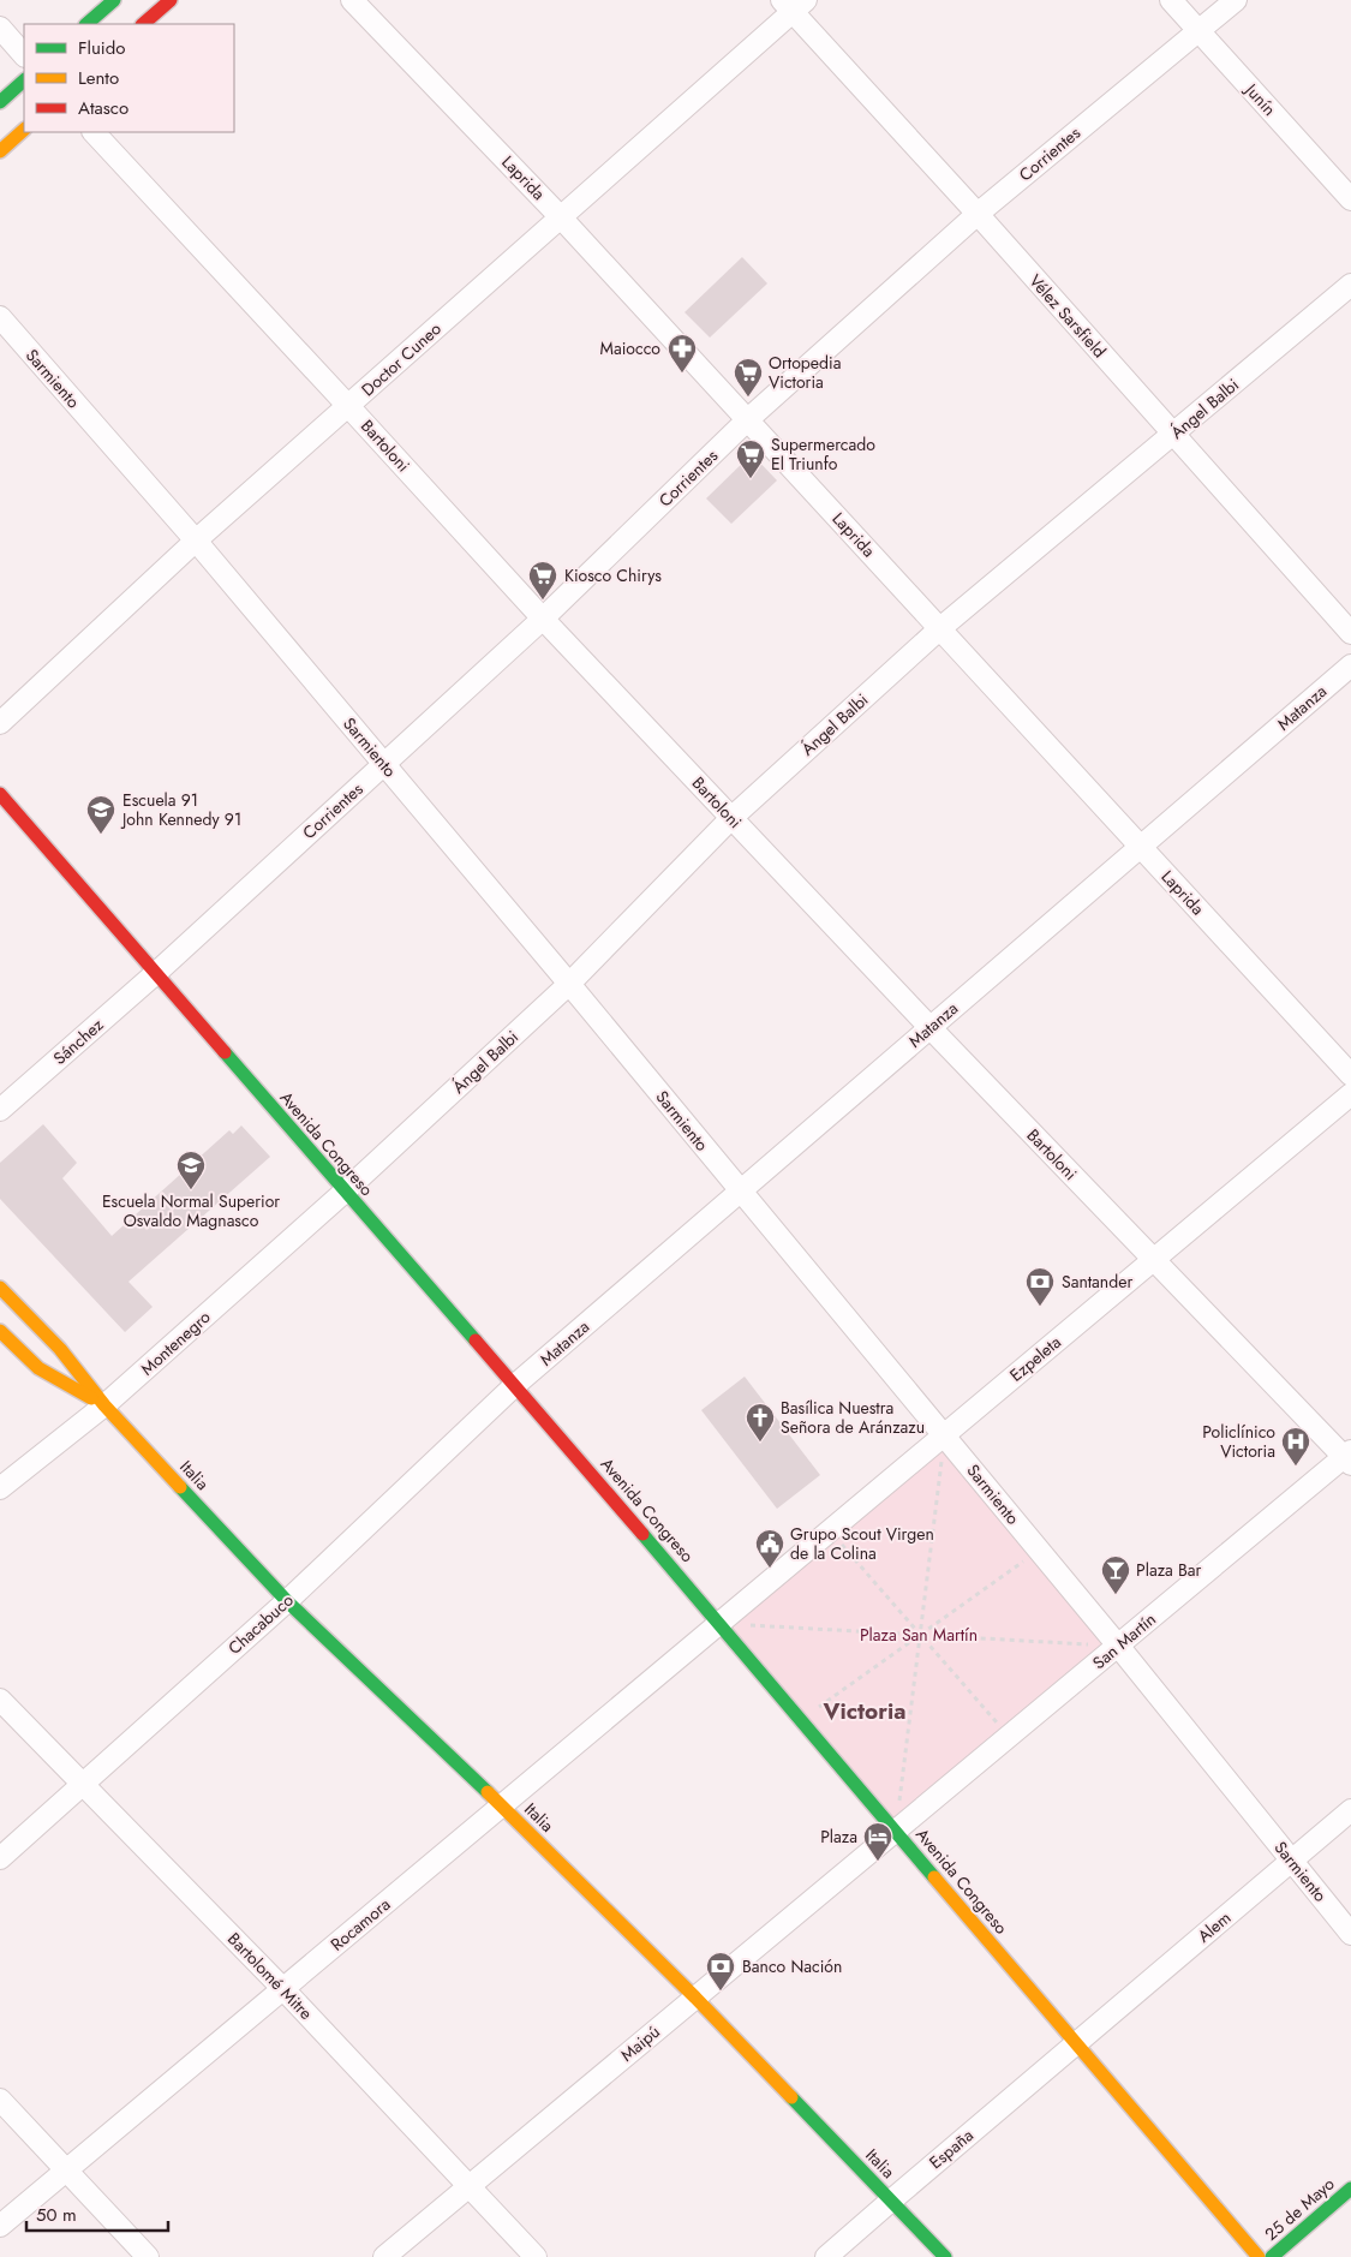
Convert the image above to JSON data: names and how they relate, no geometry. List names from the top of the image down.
{
  "streets": {
    "street": [
      "Junín",
      "Corrientes",
      "Laprida",
      "Vélez Sarsfield",
      "Doctor Cuneo",
      "Sarmiento",
      "Ángel Balbi",
      "Bartoloni",
      "Matanza",
      "Sánchez",
      "Avenida Congreso",
      "Montenegro",
      "Ezpeleta",
      "Italia",
      "Chacabuco",
      "San Martín",
      "Rocamora",
      "Alem",
      "Bartolomé Mitre",
      "Maipú",
      "España",
      "25 de Mayo"
    ]
  },
  "crossings": [
    ["Junín", "Corrientes"],
    ["Corrientes", "Laprida"],
    ["Corrientes", "Vélez Sarsfield"],
    ["Corrientes", "Sarmiento"],
    ["Corrientes", "Bartoloni"],
    ["Corrientes", "Sánchez"],
    ["Corrientes", "Avenida Congreso"],
    ["Laprida", "Doctor Cuneo"],
    ["Laprida", "Ángel Balbi"],
    ["Laprida", "Matanza"],
    ["Vélez Sarsfield", "Doctor Cuneo"],
    ["Vélez Sarsfield", "Ángel Balbi"],
    ["Doctor Cuneo", "Sarmiento"],
    ["Doctor Cuneo", "Bartoloni"],
    ["Sarmiento", "Ángel Balbi"],
    ["Sarmiento", "Matanza"],
    ["Sarmiento", "Ezpeleta"],
    ["Sarmiento", "San Martín"],
    ["Sarmiento", "Alem"],
    ["Ángel Balbi", "Bartoloni"],
    ["Ángel Balbi", "Avenida Congreso"],
    ["Ángel Balbi", "Montenegro"],
    ["Bartoloni", "Matanza"],
    ["Bartoloni", "Ezpeleta"],
    ["Bartoloni", "San Martín"],
    ["Matanza", "Avenida Congreso"],
    ["Matanza", "Chacabuco"],
    ["Sánchez", "Avenida Congreso"],
    ["Avenida Congreso", "Montenegro"],
    ["Avenida Congreso", "Ezpeleta"],
    ["Avenida Congreso", "Chacabuco"],
    ["Avenida Congreso", "San Martín"],
    ["Avenida Congreso", "Rocamora"],
    ["Avenida Congreso", "Alem"],
    ["Avenida Congreso", "Maipú"],
    ["Avenida Congreso", "España"],
    ["Montenegro", "Italia"],
    ["Ezpeleta", "Rocamora"],
    ["Italia", "Chacabuco"],
    ["Italia", "Rocamora"],
    ["Italia", "Maipú"],
    ["Italia", "España"],
    ["Chacabuco", "Bartolomé Mitre"],
    ["San Martín", "Maipú"],
    ["Rocamora", "Bartolomé Mitre"],
    ["Alem", "España"],
    ["Bartolomé Mitre", "Maipú"]
  ],
  "districts": ["Victoria"],
  "parks": ["Plaza San Martín"],
  "places": {
    "pharmacy": ["Maiocco"],
    "supermarket": ["Ortopedia Victoria", "Supermercado El Triunfo", "Kiosco Chirys"],
    "school or university": ["Escuela 91 John Kennedy 91", "Escuela Normal Superior Osvaldo Magnasco"],
    "bank": ["Santander", "Banco Nación"],
    "church": ["Basílica Nuestra Señora de Aránzazu"],
    "hospital": ["Policlínico Victoria"],
    "public building": ["Grupo Scout Virgen de la Colina"],
    "bar": ["Plaza Bar"],
    "hotel": ["Plaza"]
  },
  "legend": ["Fluido", "Lento", "Atasco"],
  "scale_bar": "50 m"
}
